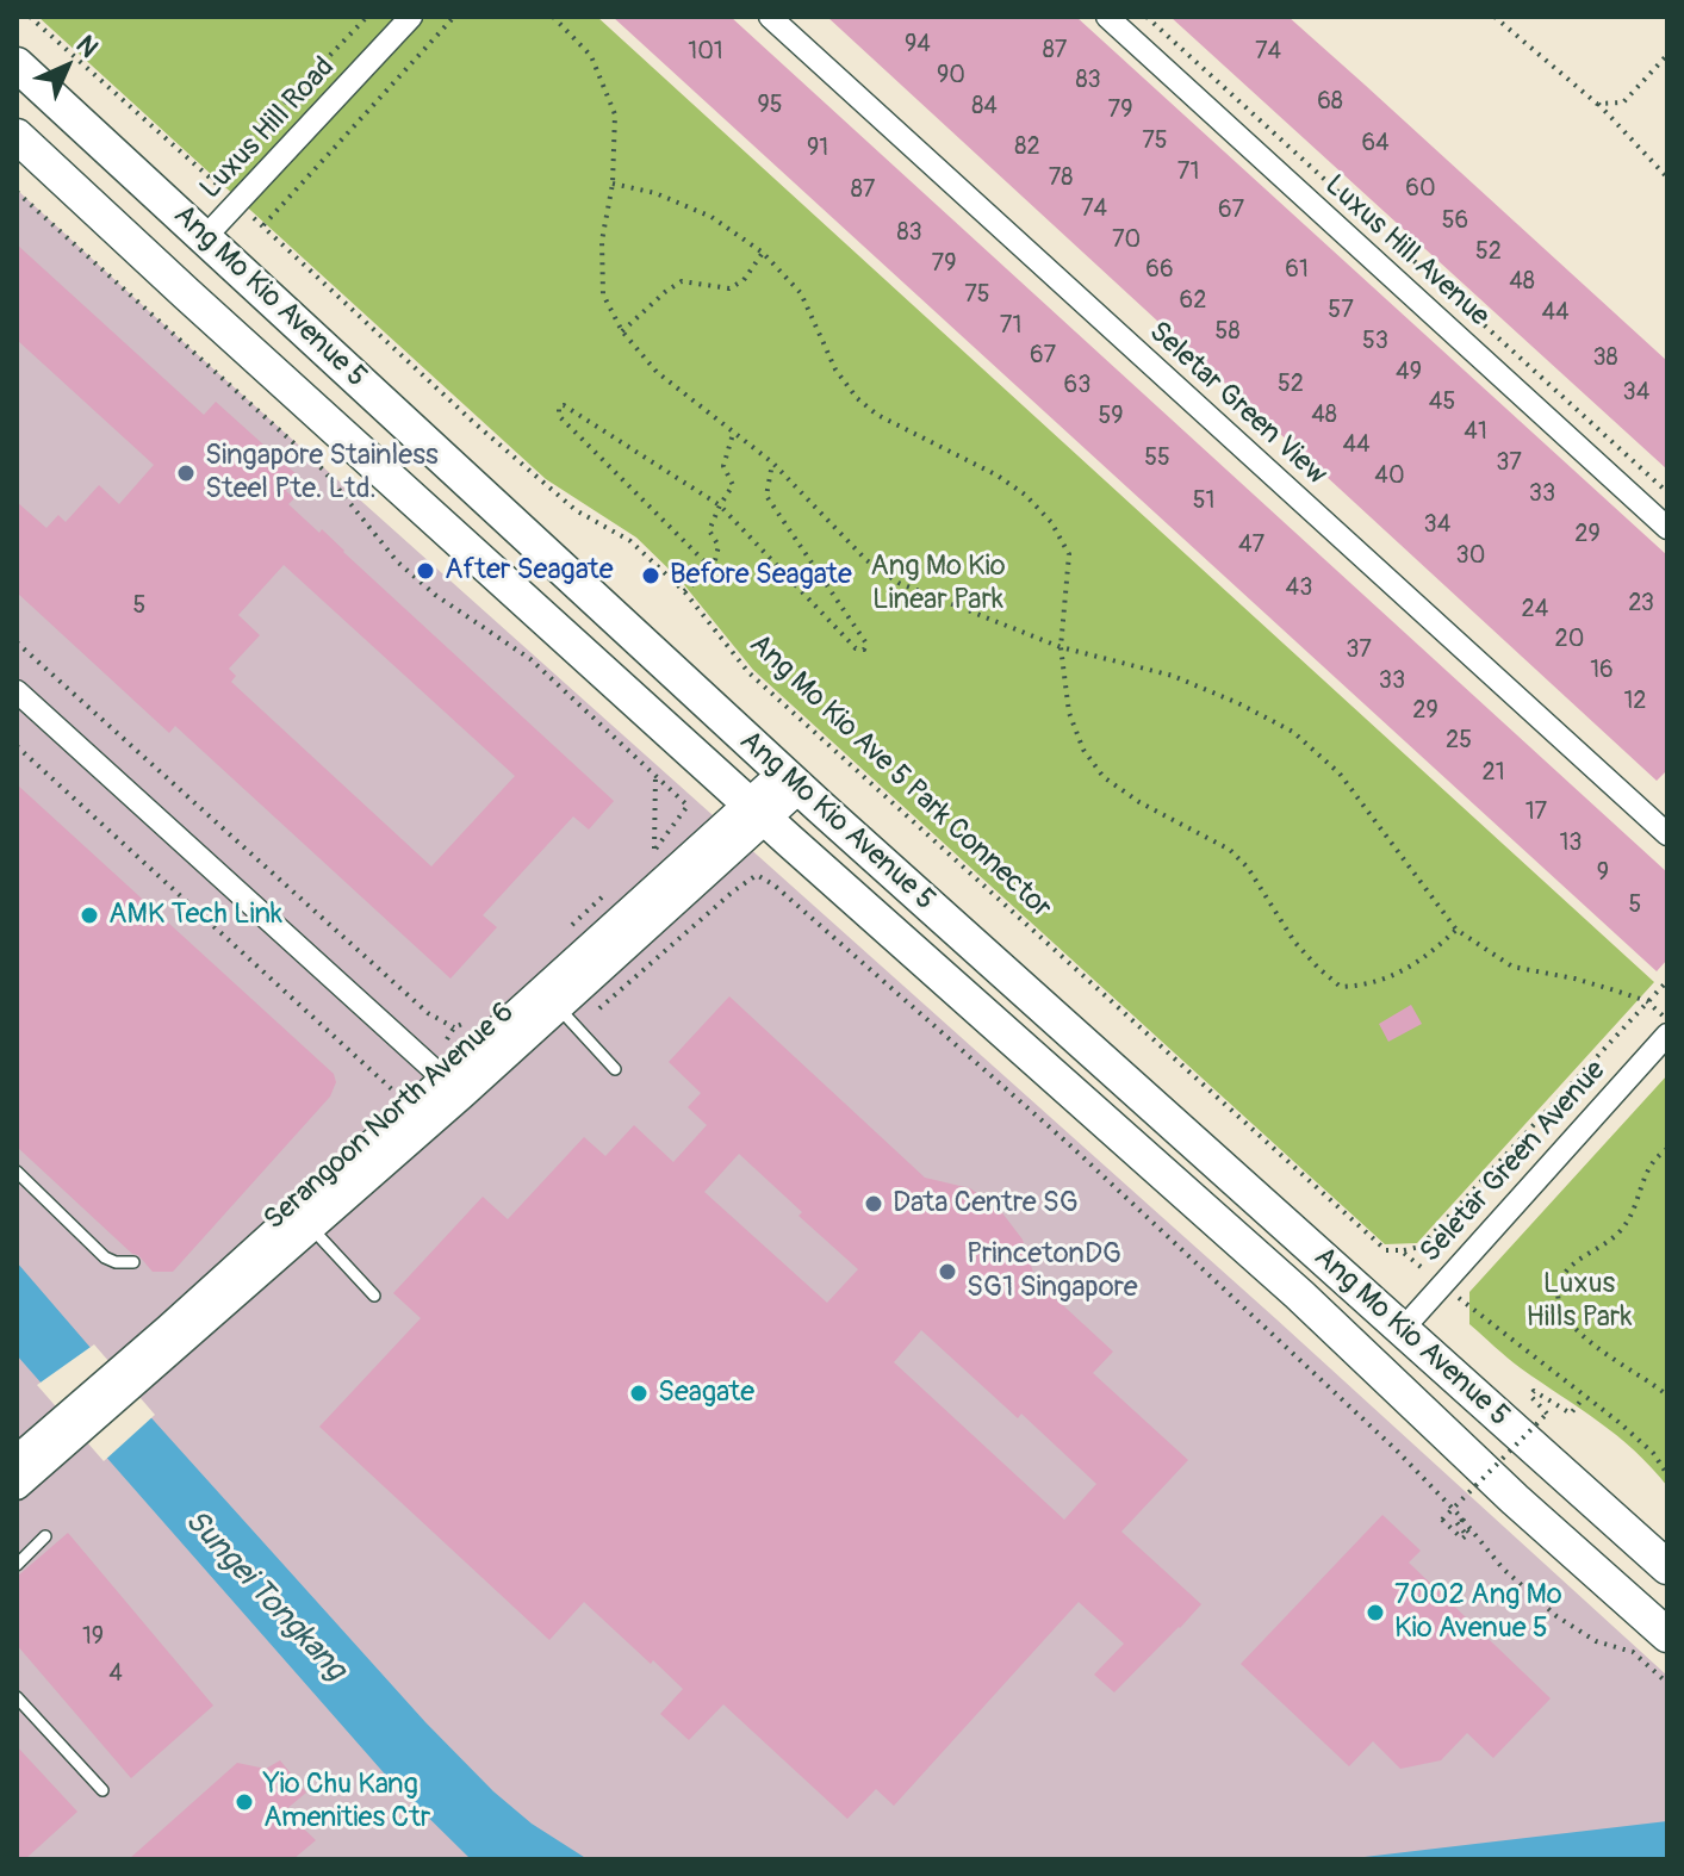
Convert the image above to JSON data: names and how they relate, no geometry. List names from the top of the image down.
{
  "streets": {
    "main road": ["Ang Mo Kio Avenue 5"],
    "street": [
      "Luxus Hill Road",
      "Luxus Hill Avenue",
      "Seletar Green View",
      "Serangoon North Avenue 6",
      "Seletar Green Avenue"
    ],
    "path": ["Ang Mo Kio Ave 5 Park Connector"]
  },
  "crossings": [
    ["Luxus Hill Road", "Ang Mo Kio Avenue 5"],
    ["Luxus Hill Road", "Ang Mo Kio Ave 5 Park Connector"],
    ["Ang Mo Kio Avenue 5", "Serangoon North Avenue 6"],
    ["Ang Mo Kio Avenue 5", "Seletar Green Avenue"],
    ["Ang Mo Kio Ave 5 Park Connector", "Seletar Green Avenue"]
  ],
  "water": ["Sungei Tongkang"],
  "parks": ["Ang Mo Kio Linear Park", "Luxus Hills Park"],
  "places": [
    "Singapore Stainless Steel Pte. Ltd.",
    "After Seagate",
    "Before Seagate",
    "AMK Tech Link",
    "Data Centre SG",
    "PrincetonDG SG1 Singapore",
    "Seagate",
    "7002 Ang Mo Kio Avenue 5",
    "Yio Chu Kang Amenities Ctr"
  ],
  "house_numbers": [
    "94",
    "87",
    "101",
    "74",
    "90",
    "83",
    "68",
    "95",
    "84",
    "79",
    "75",
    "64",
    "82",
    "91",
    "71",
    "78",
    "60",
    "87",
    "74",
    "67",
    "56",
    "83",
    "70",
    "52",
    "79",
    "66",
    "61",
    "48",
    "75",
    "62",
    "57",
    "44",
    "71",
    "58",
    "53",
    "67",
    "38",
    "49",
    "52",
    "63",
    "34",
    "45",
    "48",
    "59",
    "41",
    "44",
    "55",
    "37",
    "40",
    "33",
    "51",
    "34",
    "29",
    "47",
    "30",
    "43",
    "23",
    "5",
    "24",
    "20",
    "37",
    "16",
    "33",
    "12",
    "29",
    "25",
    "21",
    "17",
    "13",
    "9",
    "5",
    "19",
    "4"
  ],
  "north": "top right"
}
